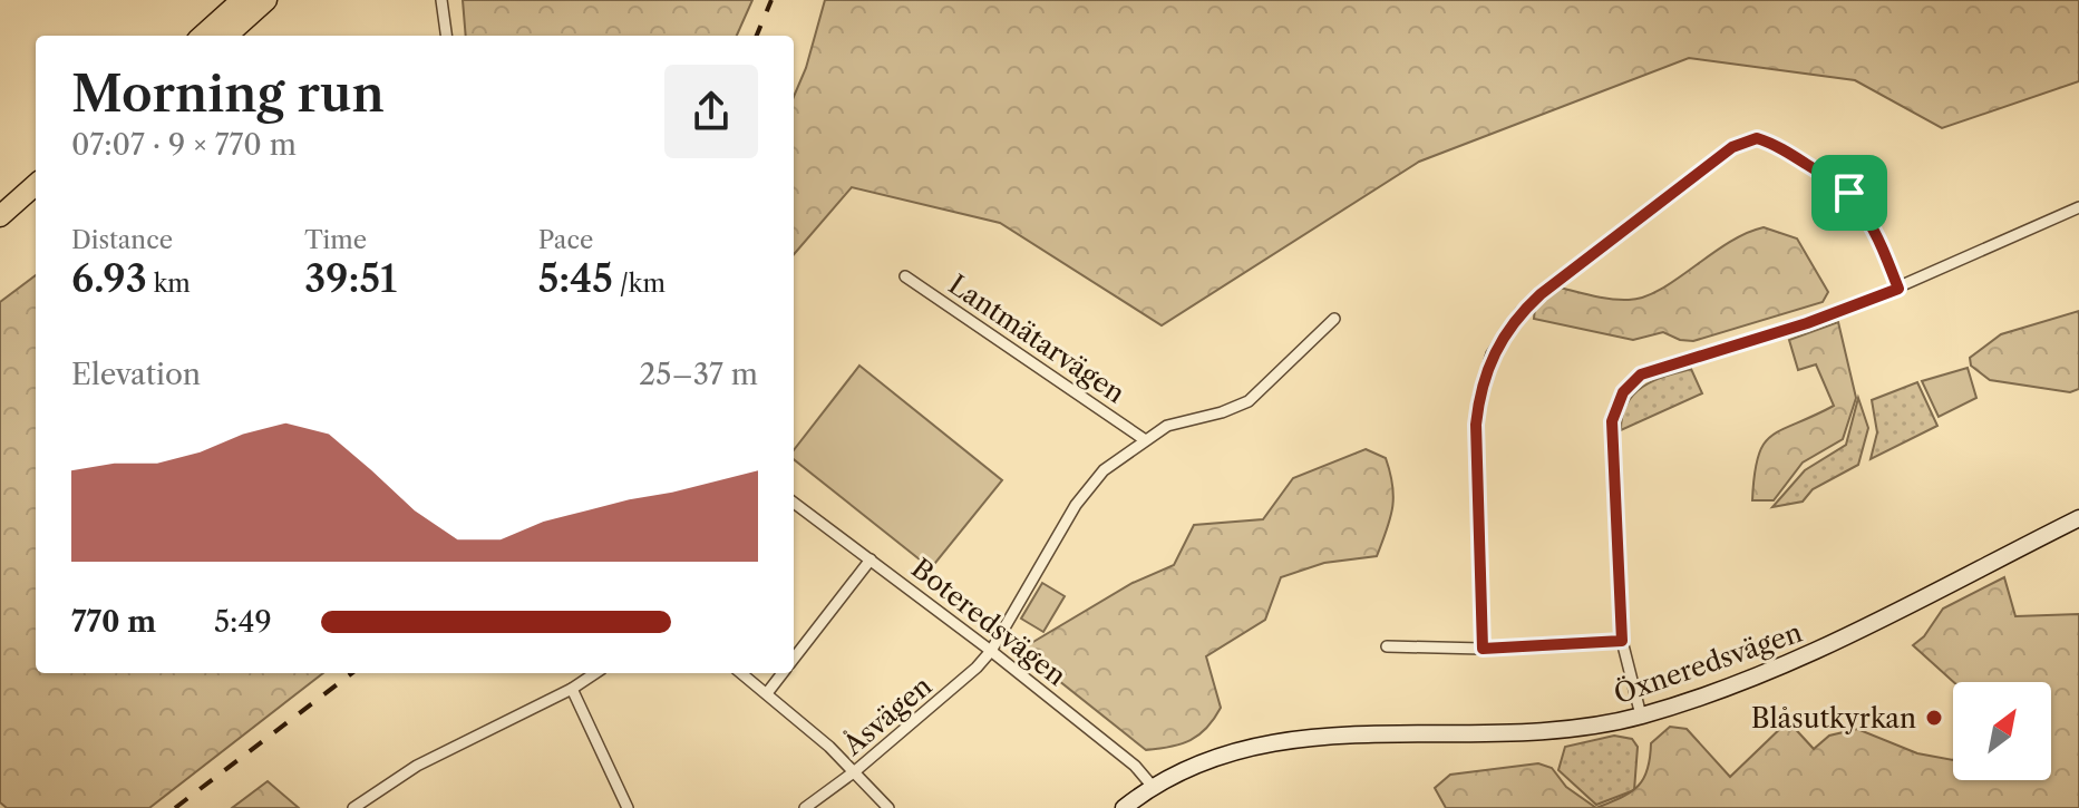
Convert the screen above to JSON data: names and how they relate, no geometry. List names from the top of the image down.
{
  "streets": {
    "street": [
      "Lantmätarvägen",
      "Boteredsvägen",
      "Öxneredsvägen",
      "Åsvägen"
    ]
  },
  "crossings": [
    ["Lantmätarvägen", "Åsvägen"],
    ["Boteredsvägen", "Öxneredsvägen"],
    ["Boteredsvägen", "Åsvägen"]
  ],
  "places": ["Blåsutkyrkan"],
  "north": "top right",
  "page": {
    "heading": ["Morning run", "07:07 · 9 × 770 m"],
    "stats": [
      ["Distance", "6.93 km"],
      ["Time", "39:51"],
      ["Pace", "5:45 /km"]
    ],
    "chart": ["Elevation", "25–37 m"],
    "list": [
      {
        "name": "770 m",
        "note": "5:49"
      }
    ]
  }
}
